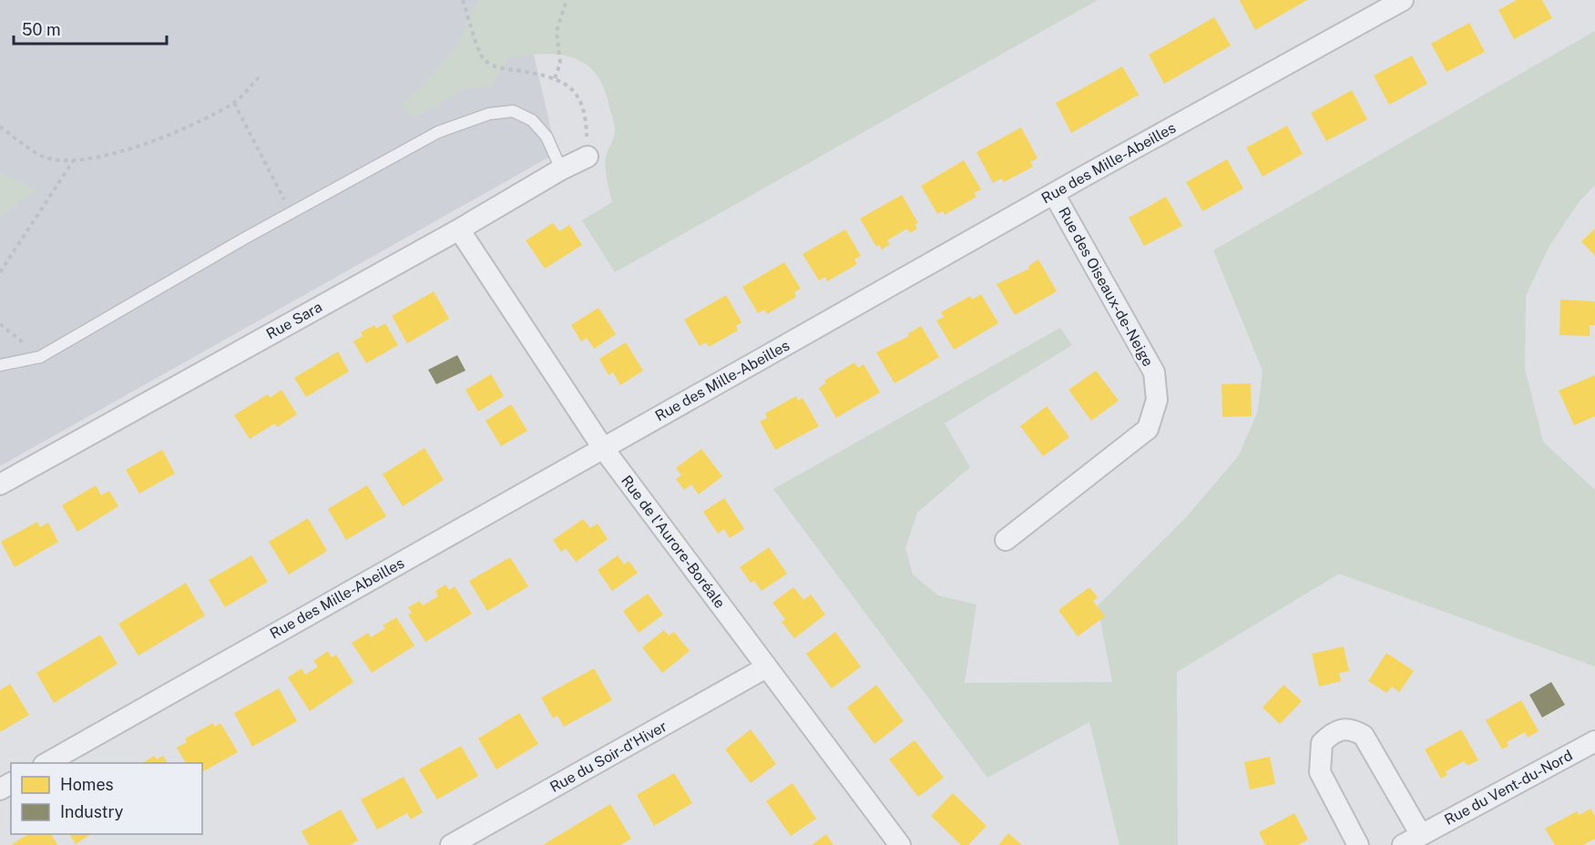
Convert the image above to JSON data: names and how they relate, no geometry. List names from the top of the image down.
{
  "streets": {
    "street": [
      "Rue des Mille-Abeilles",
      "Rue des Oiseaux-de-Neige",
      "Rue Sara",
      "Rue de l'Aurore-Boréale",
      "Rue du Soir-d'Hiver",
      "Rue du Vent-du-Nord"
    ]
  },
  "crossings": [
    ["Rue des Mille-Abeilles", "Rue des Oiseaux-de-Neige"],
    ["Rue des Mille-Abeilles", "Rue de l'Aurore-Boréale"],
    ["Rue Sara", "Rue de l'Aurore-Boréale"],
    ["Rue de l'Aurore-Boréale", "Rue du Soir-d'Hiver"]
  ],
  "legend": ["Homes", "Industry"],
  "scale_bar": "50 m"
}
